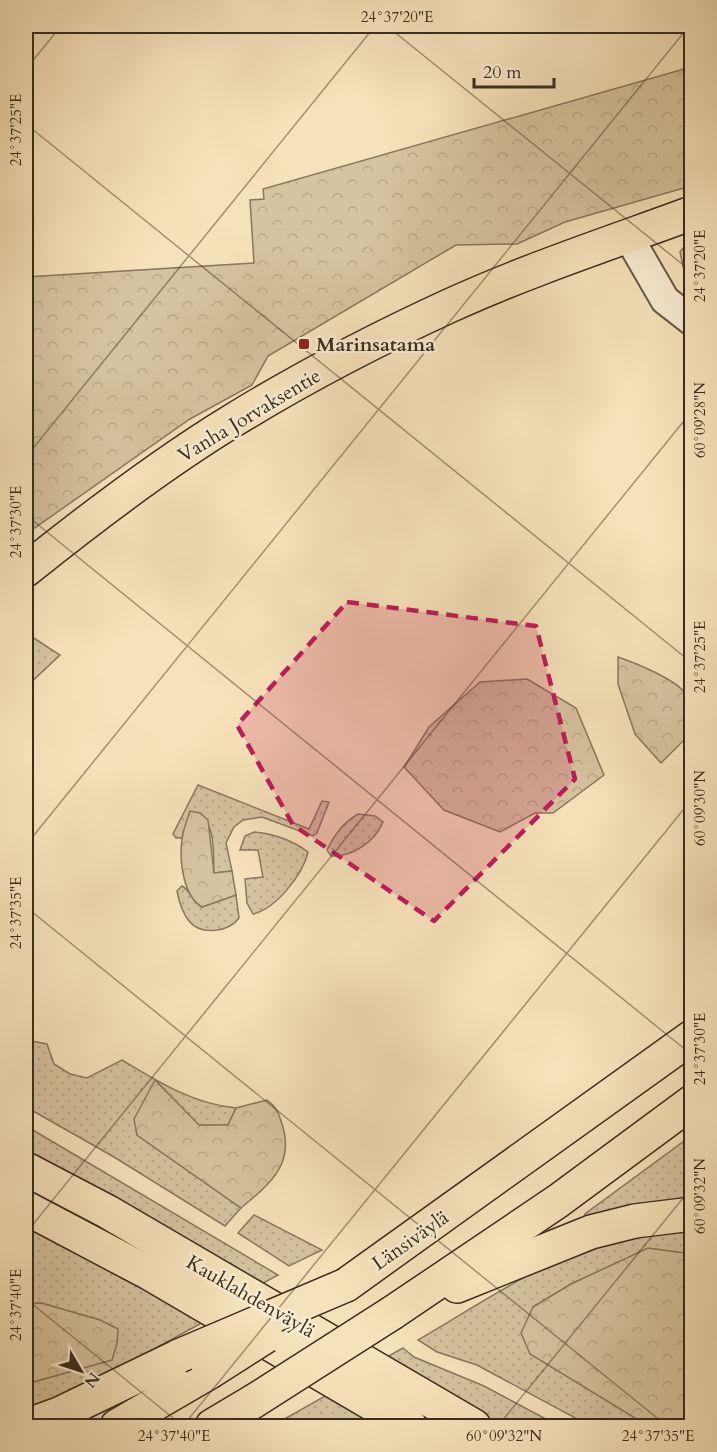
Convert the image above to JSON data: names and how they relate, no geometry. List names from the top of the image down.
{
  "streets": {
    "main road": ["Vanha Jorvaksentie", "Länsiväylä", "Kauklahdenväylä"]
  },
  "places": {
    "transit": ["Marinsatama"]
  },
  "scale_bar": "20 m",
  "north": "bottom right",
  "coordinates": [
    "24°37'20\"E",
    "24°37'25\"E",
    "60°09'28\"N",
    "24°37'30\"E",
    "60°09'30\"N",
    "24°37'35\"E",
    "60°09'32\"N",
    "24°37'40\"E"
  ]
}
